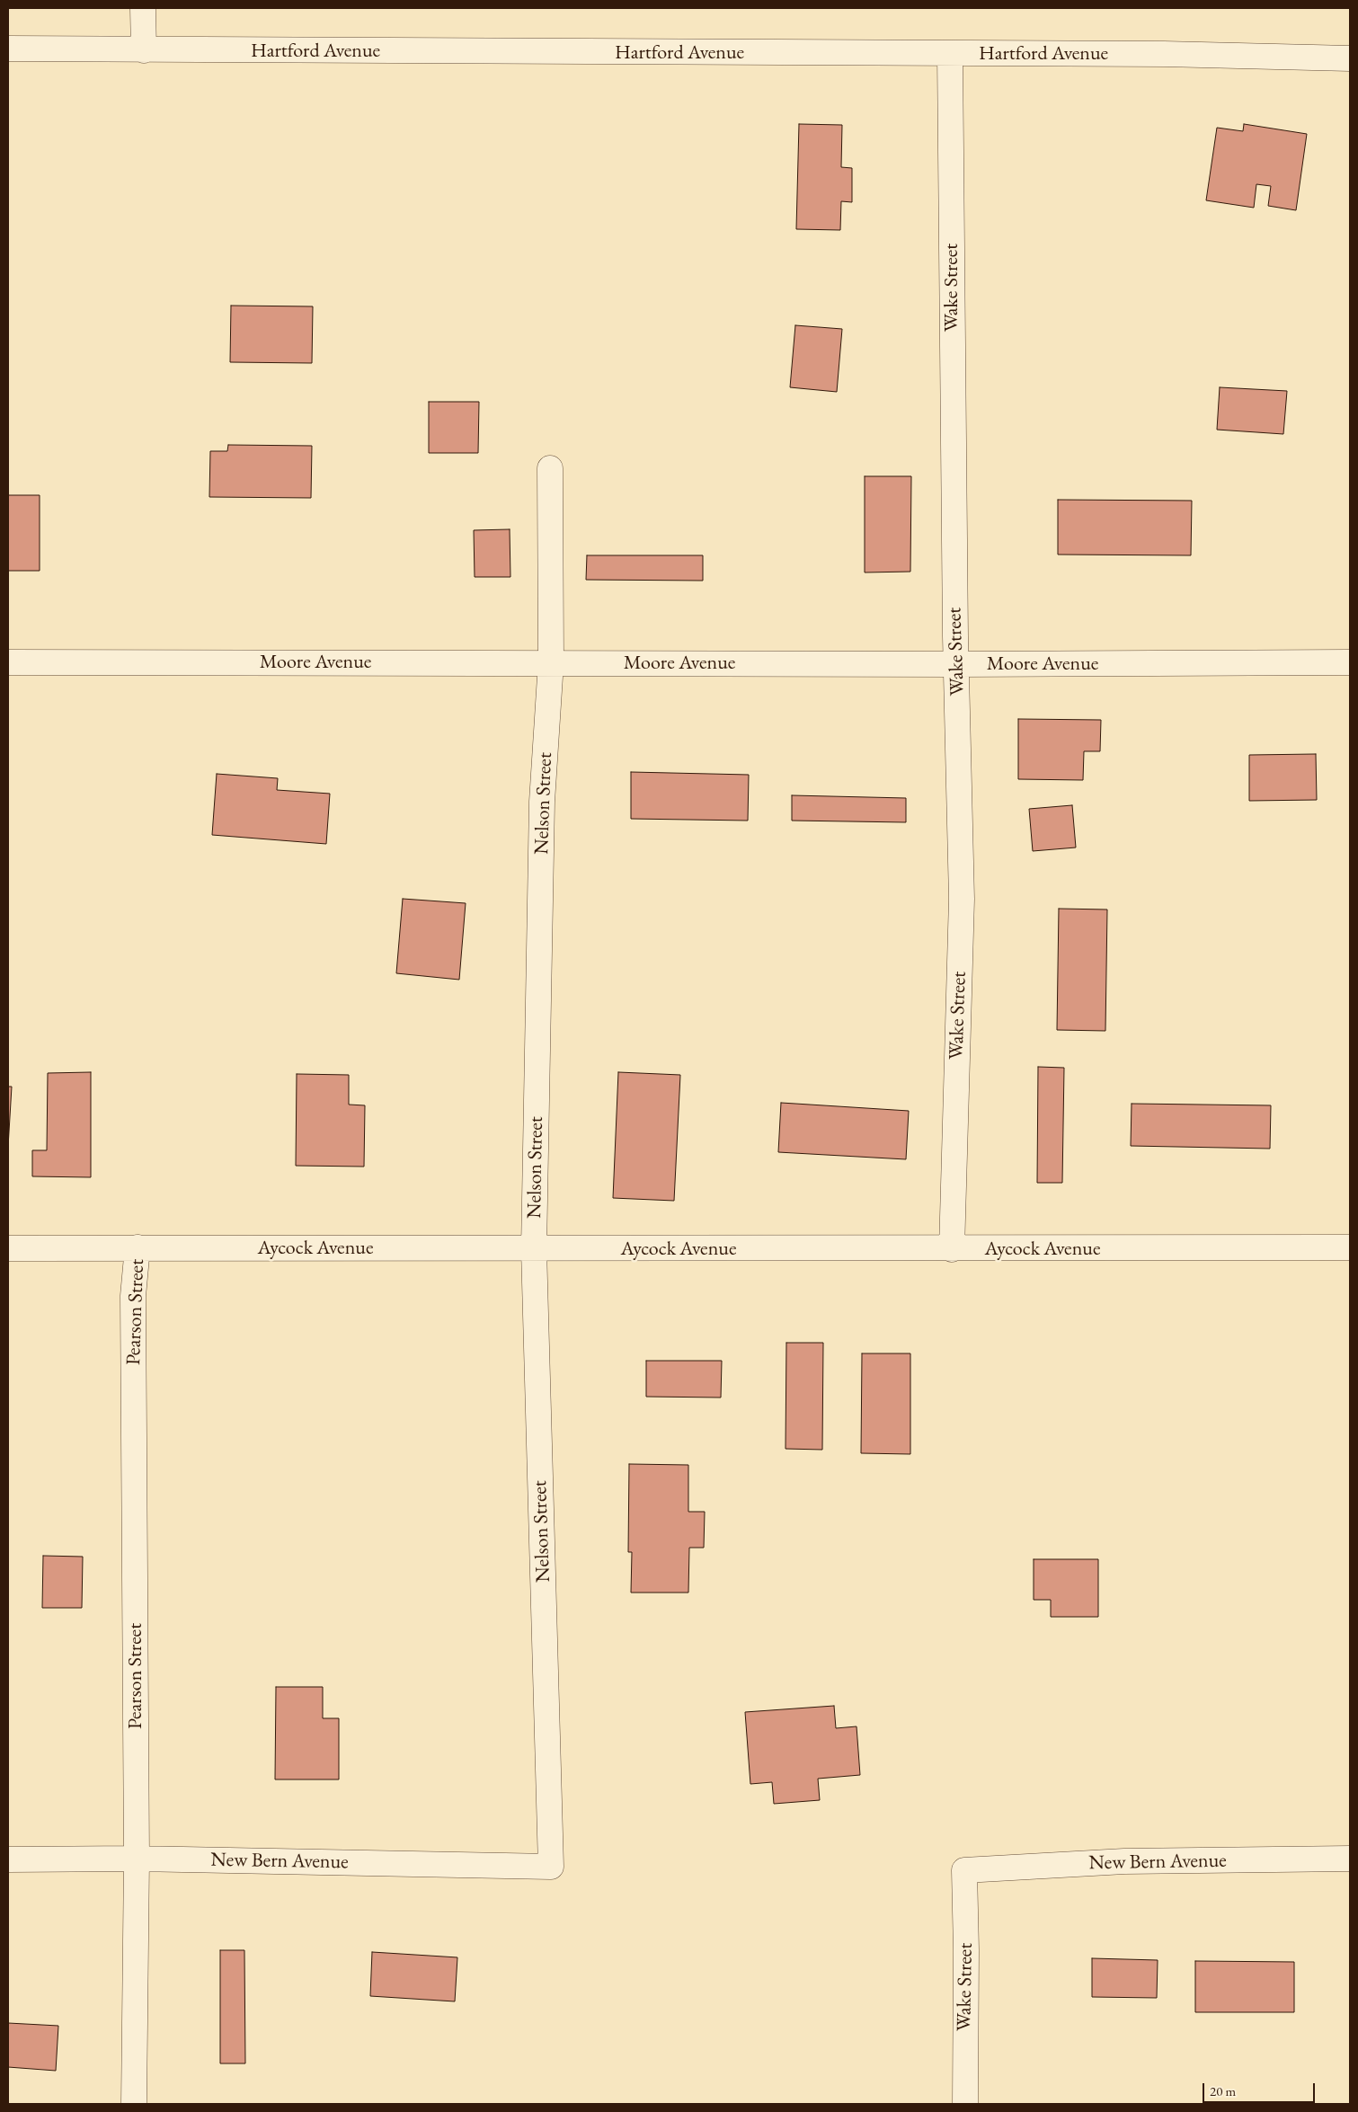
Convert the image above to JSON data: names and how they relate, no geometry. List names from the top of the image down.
{
  "streets": {
    "street": [
      "Hartford Avenue",
      "Wake Street",
      "Moore Avenue",
      "Nelson Street",
      "Aycock Avenue",
      "Pearson Street",
      "New Bern Avenue"
    ]
  },
  "crossings": [
    ["Hartford Avenue", "Wake Street"],
    ["Wake Street", "Moore Avenue"],
    ["Wake Street", "Aycock Avenue"],
    ["Wake Street", "New Bern Avenue"],
    ["Moore Avenue", "Nelson Street"],
    ["Nelson Street", "Aycock Avenue"],
    ["Nelson Street", "New Bern Avenue"],
    ["Aycock Avenue", "Pearson Street"],
    ["Pearson Street", "New Bern Avenue"]
  ],
  "scale_bar": "20 m"
}
